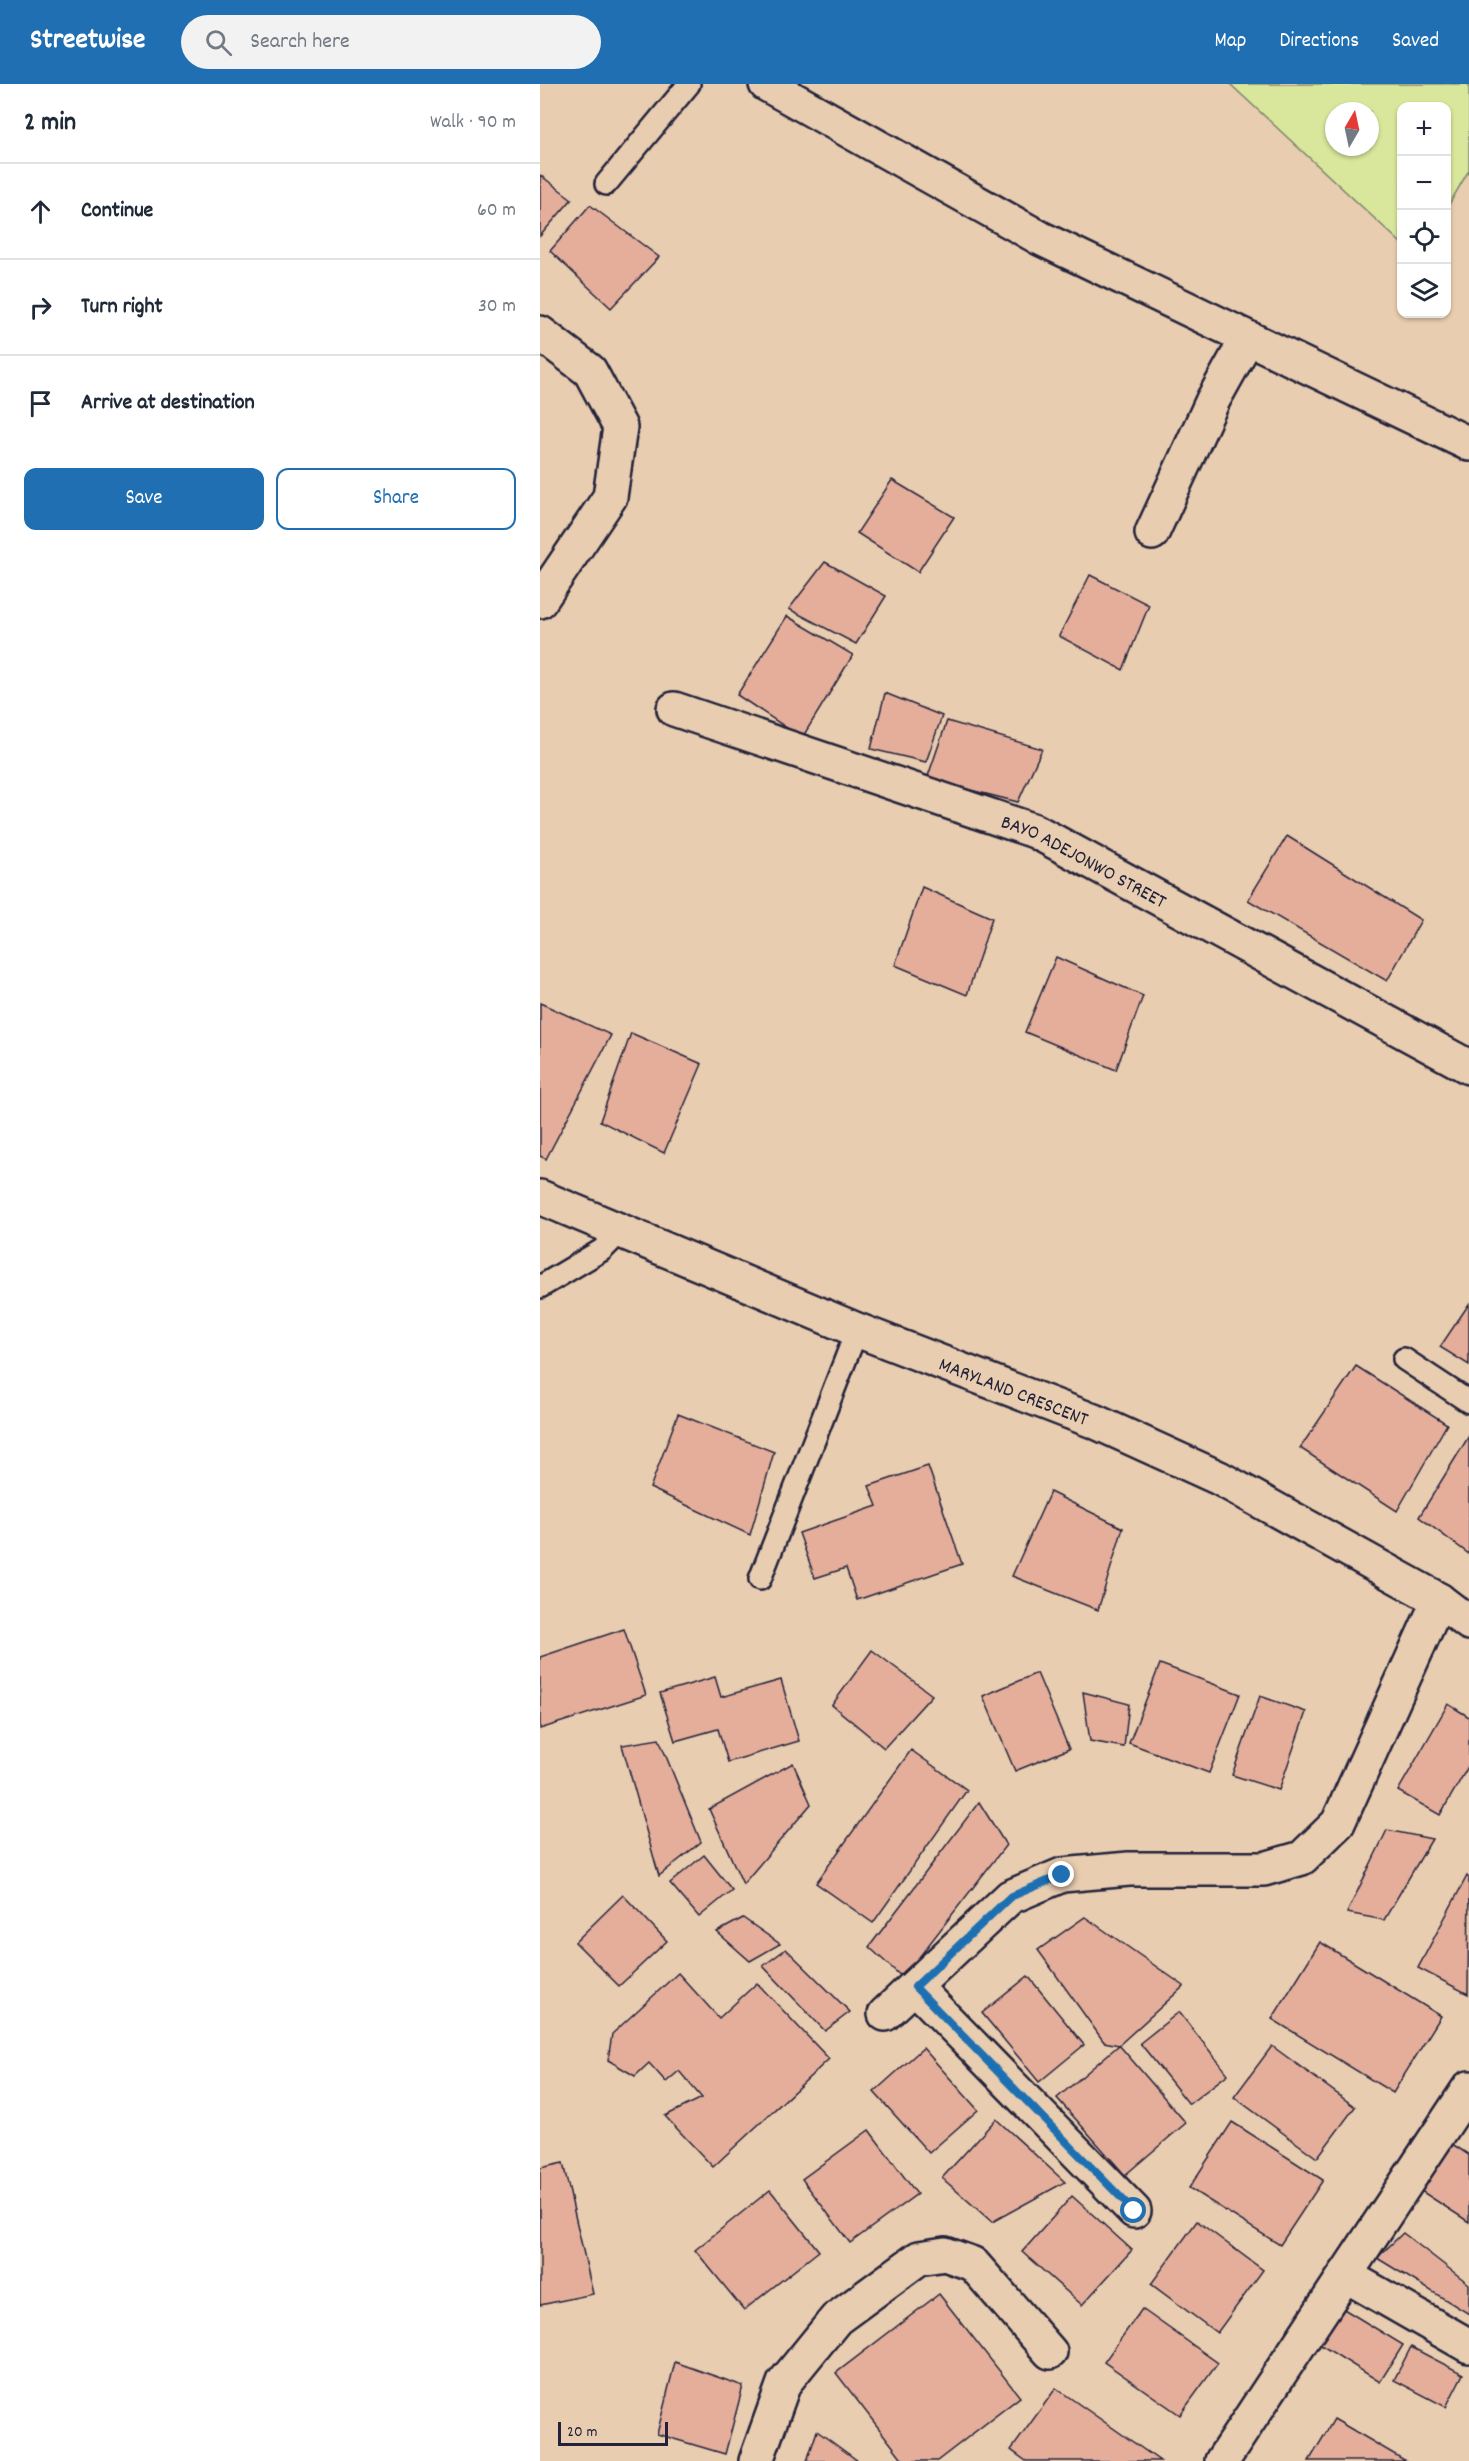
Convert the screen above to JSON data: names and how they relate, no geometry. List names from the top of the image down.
{
  "streets": {
    "street": ["BAYO ADEJONWO STREET", "MARYLAND CRESCENT"]
  },
  "scale_bar": "20 m",
  "north": "top",
  "page": {
    "header": "Streetwise",
    "search": "Search here",
    "nav": ["Map", "Directions", "Saved"],
    "heading": ["2 min", "Walk · 90 m"],
    "map_buttons": ["+", "−"],
    "list": [
      ["Continue", "60 m"],
      ["Turn right", "30 m"],
      "Arrive at destination"
    ],
    "buttons": ["Save", "Share"],
    "scale": "20 m"
  }
}
